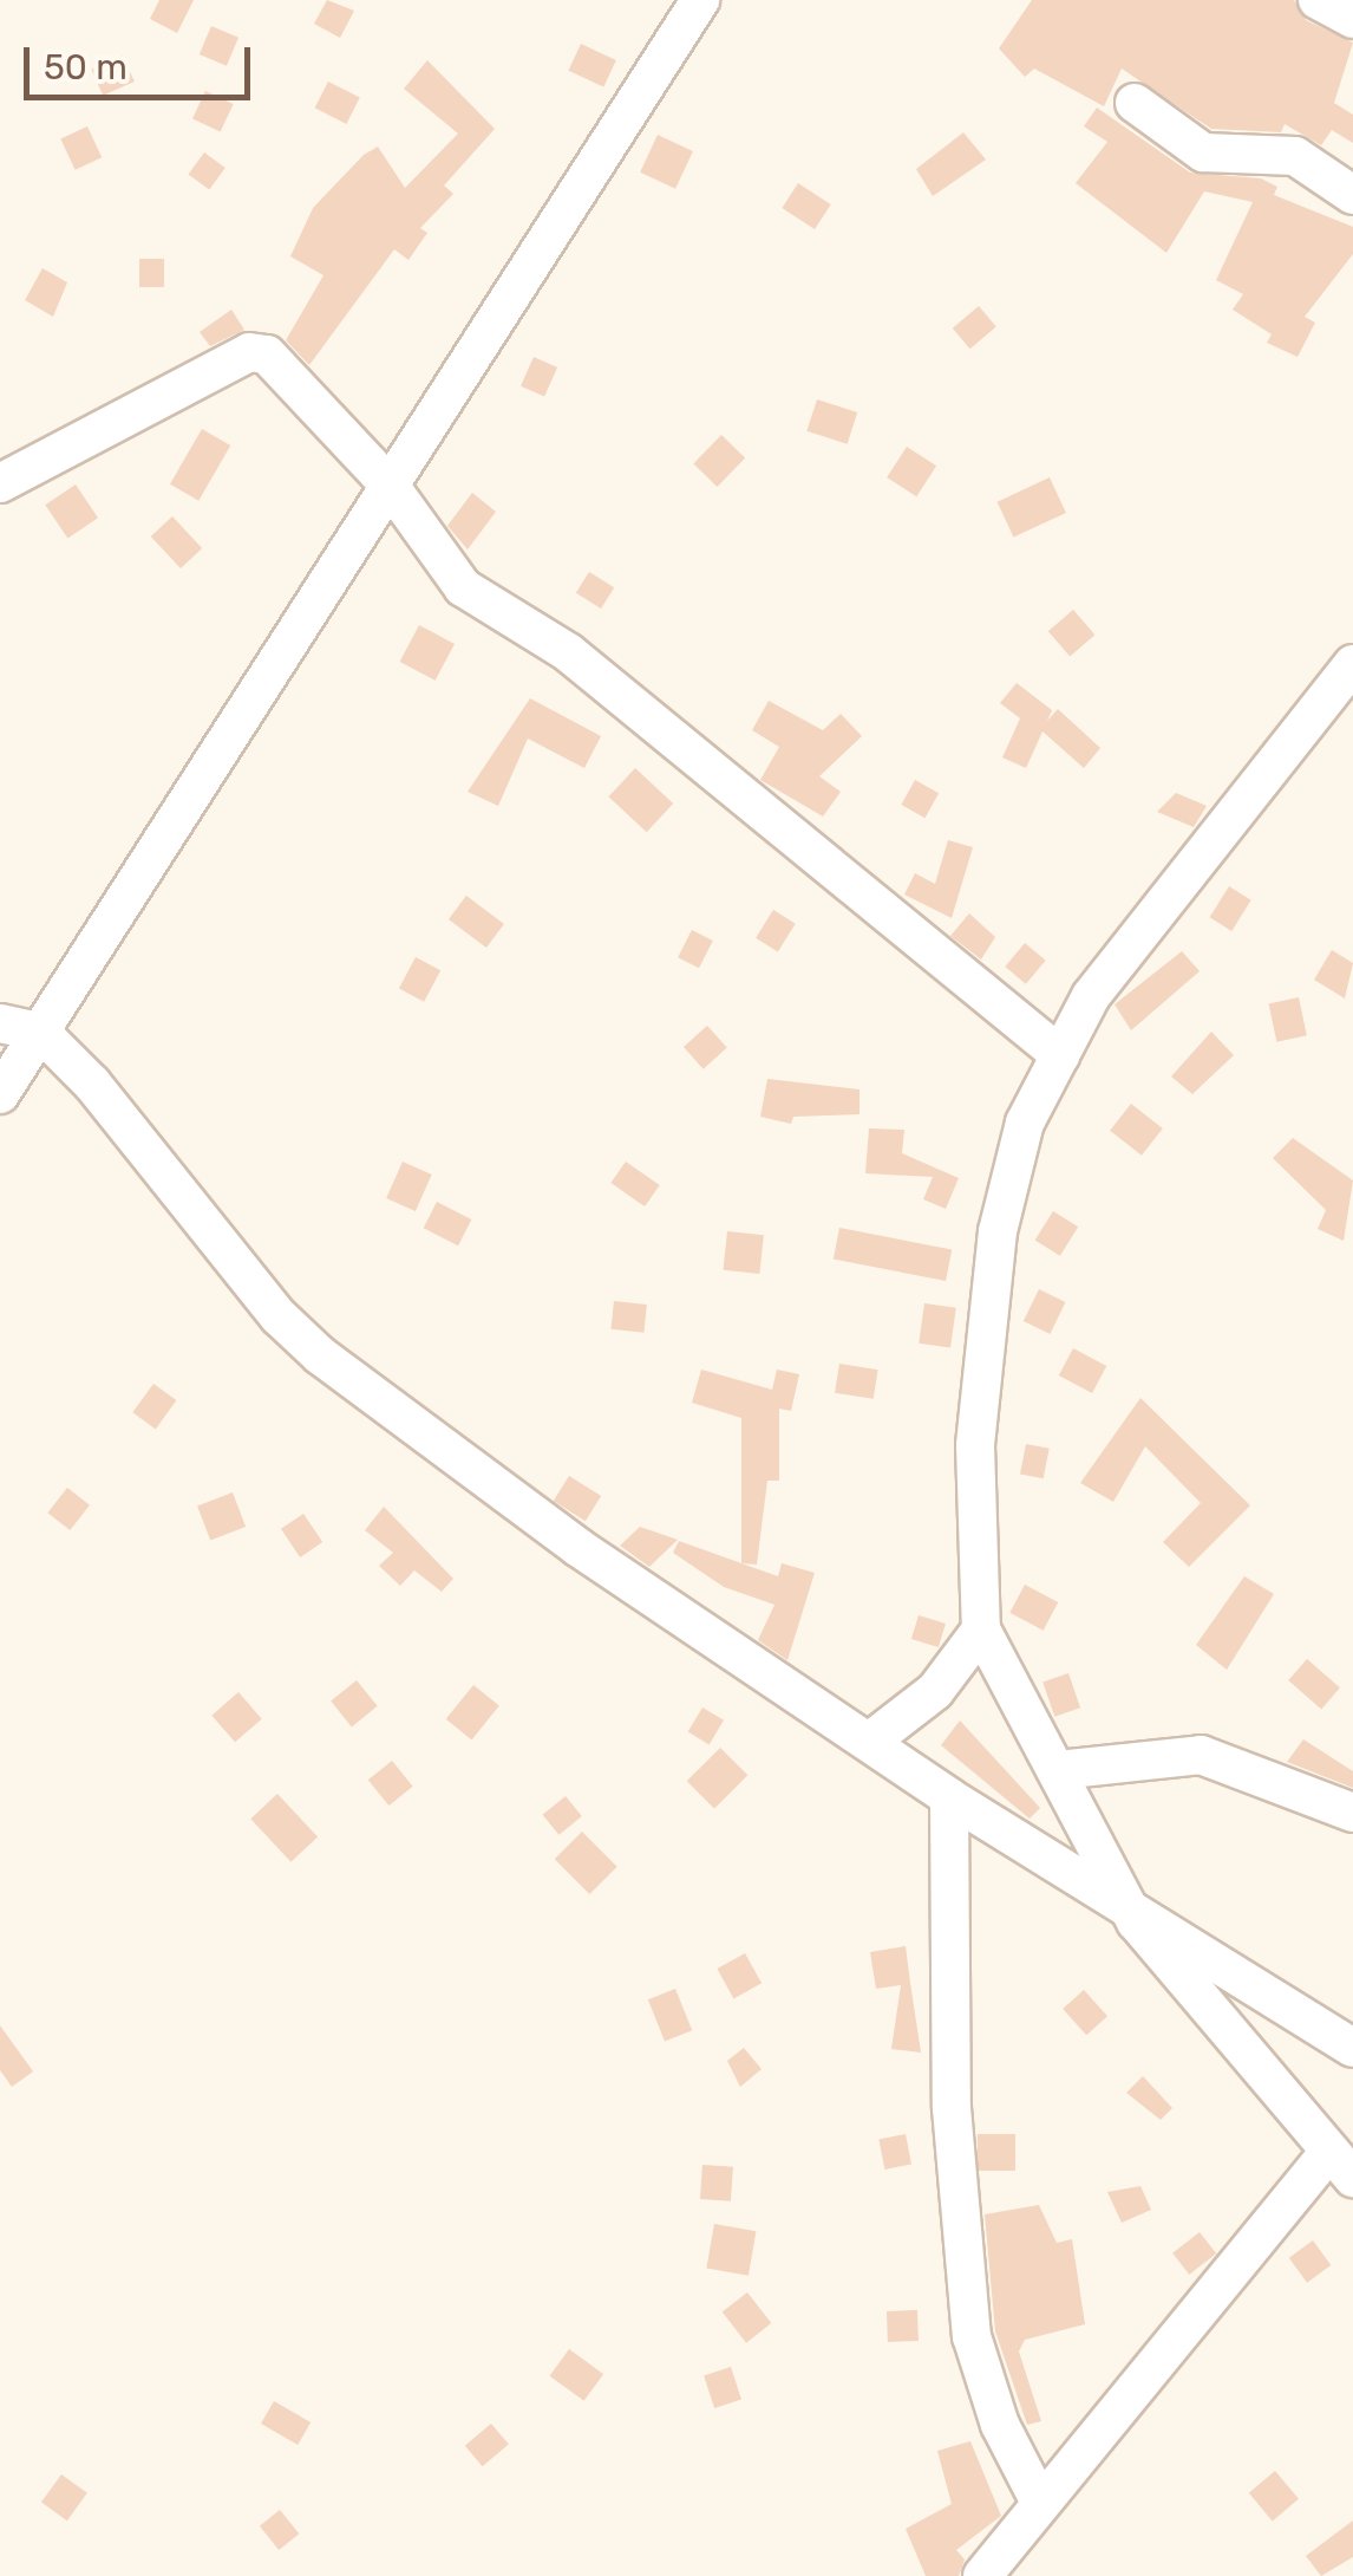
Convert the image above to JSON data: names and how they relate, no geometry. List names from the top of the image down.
{
  "scale_bar": "50 m"
}
